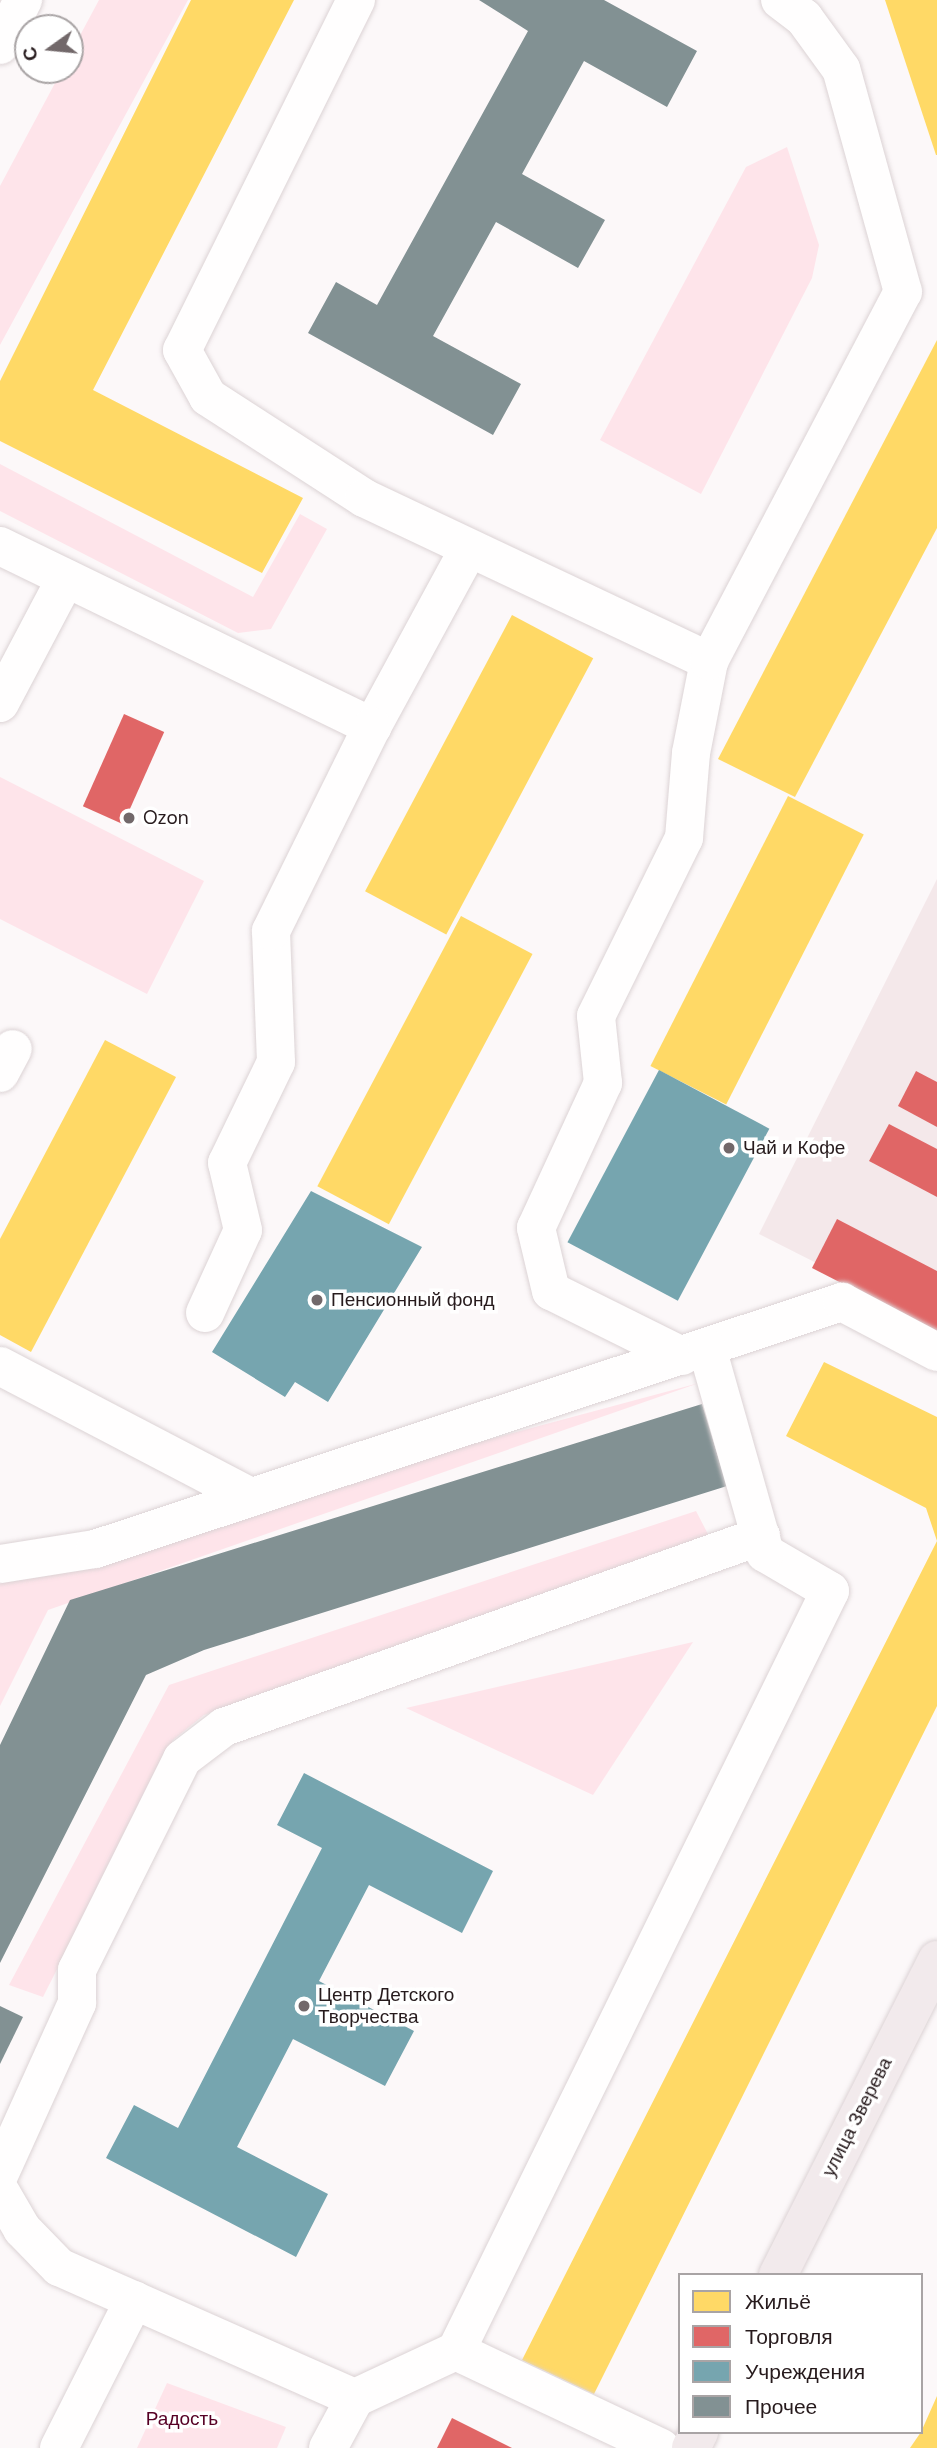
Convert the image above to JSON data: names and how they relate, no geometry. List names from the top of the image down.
{
  "streets": {
    "main road": ["улица Зверева"]
  },
  "parks": ["Радость"],
  "places": [
    "Ozon",
    "Чай и Кофе",
    "Пенсионный фонд",
    "Центр Детского Творчества"
  ],
  "legend": [
    "Жильё",
    "Торговля",
    "Учреждения",
    "Прочее"
  ],
  "north": "left"
}
